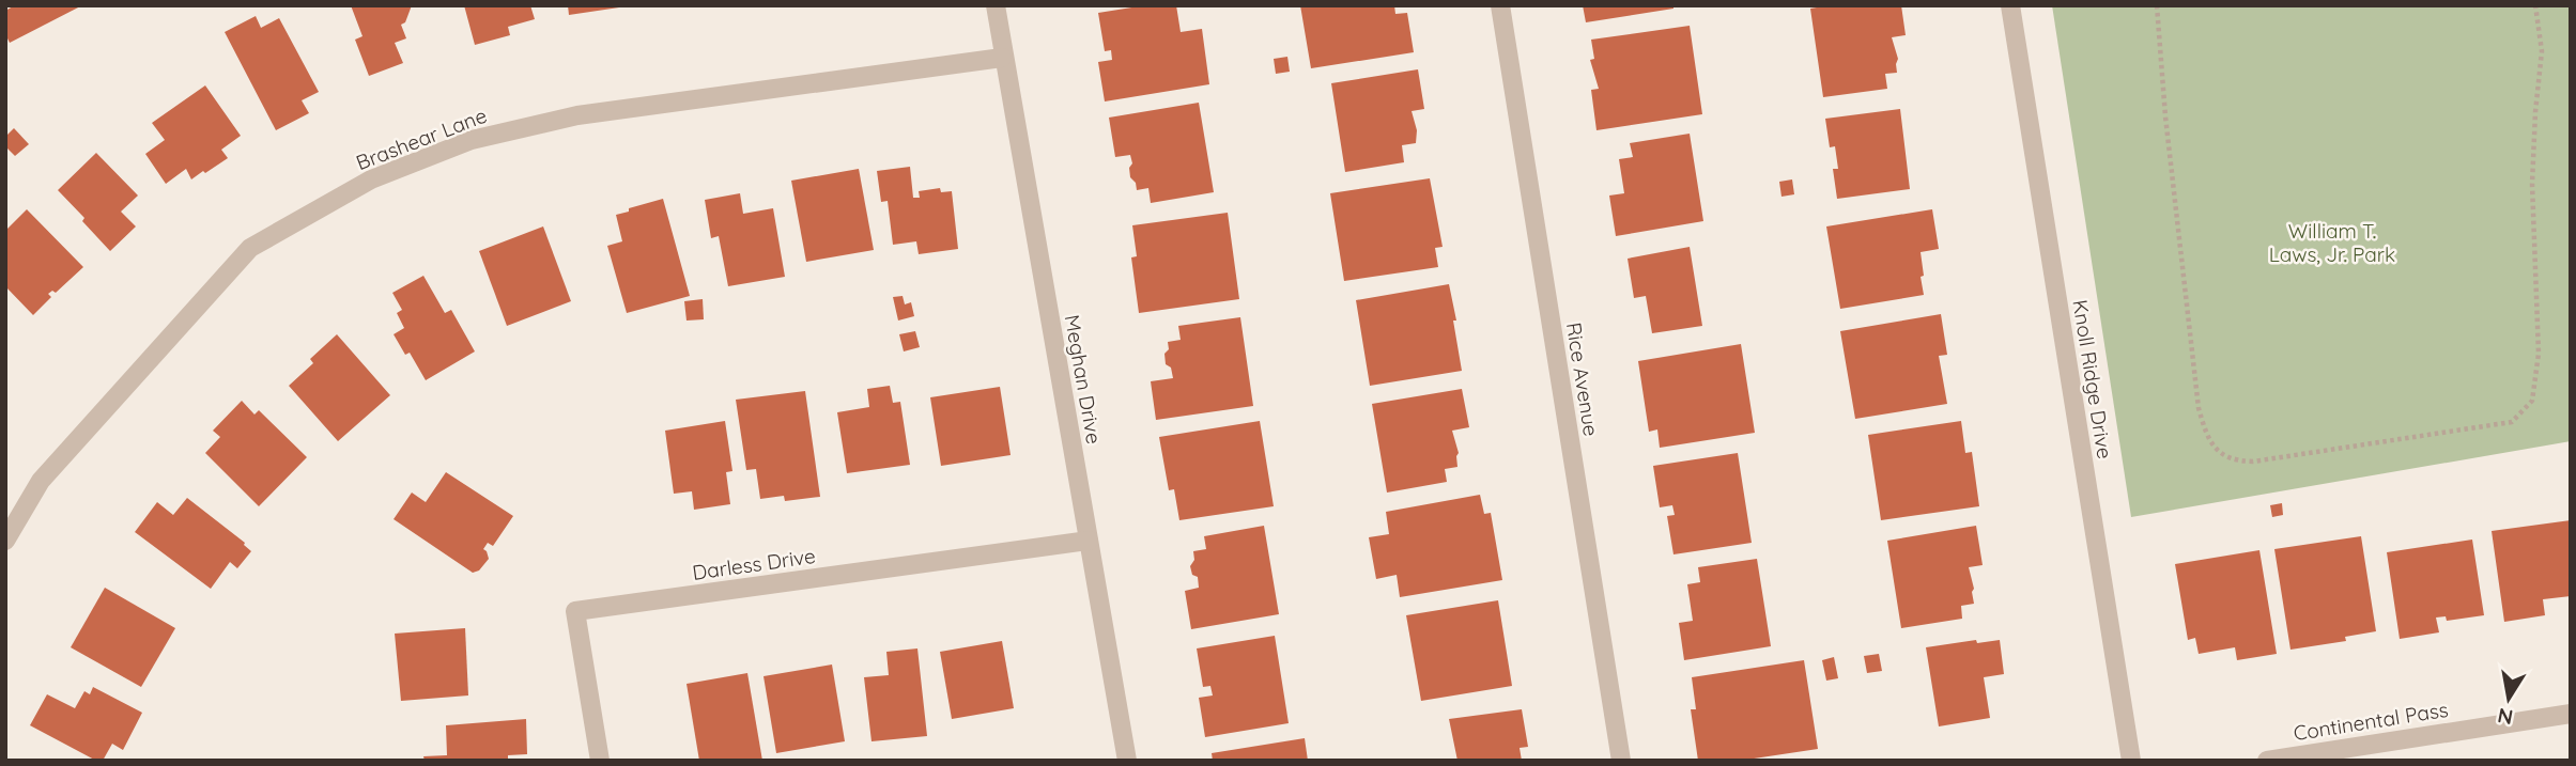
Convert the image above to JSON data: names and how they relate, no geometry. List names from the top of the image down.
{
  "streets": {
    "street": [
      "Brashear Lane",
      "Meghan Drive",
      "Rice Avenue",
      "Knoll Ridge Drive",
      "Darless Drive",
      "Continental Pass"
    ]
  },
  "crossings": [
    ["Brashear Lane", "Meghan Drive"],
    ["Meghan Drive", "Darless Drive"]
  ],
  "parks": ["William T. Laws, Jr. Park"],
  "north": "bottom"
}
